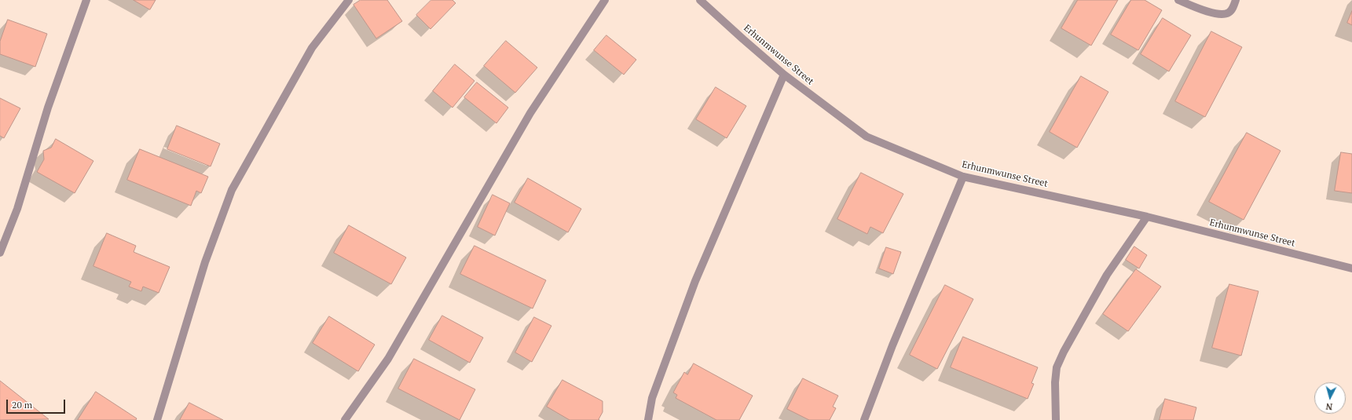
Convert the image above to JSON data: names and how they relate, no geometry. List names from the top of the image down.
{
  "streets": {
    "street": ["Erhunmwunse Street"]
  },
  "scale_bar": "20 m",
  "north": "bottom"
}
